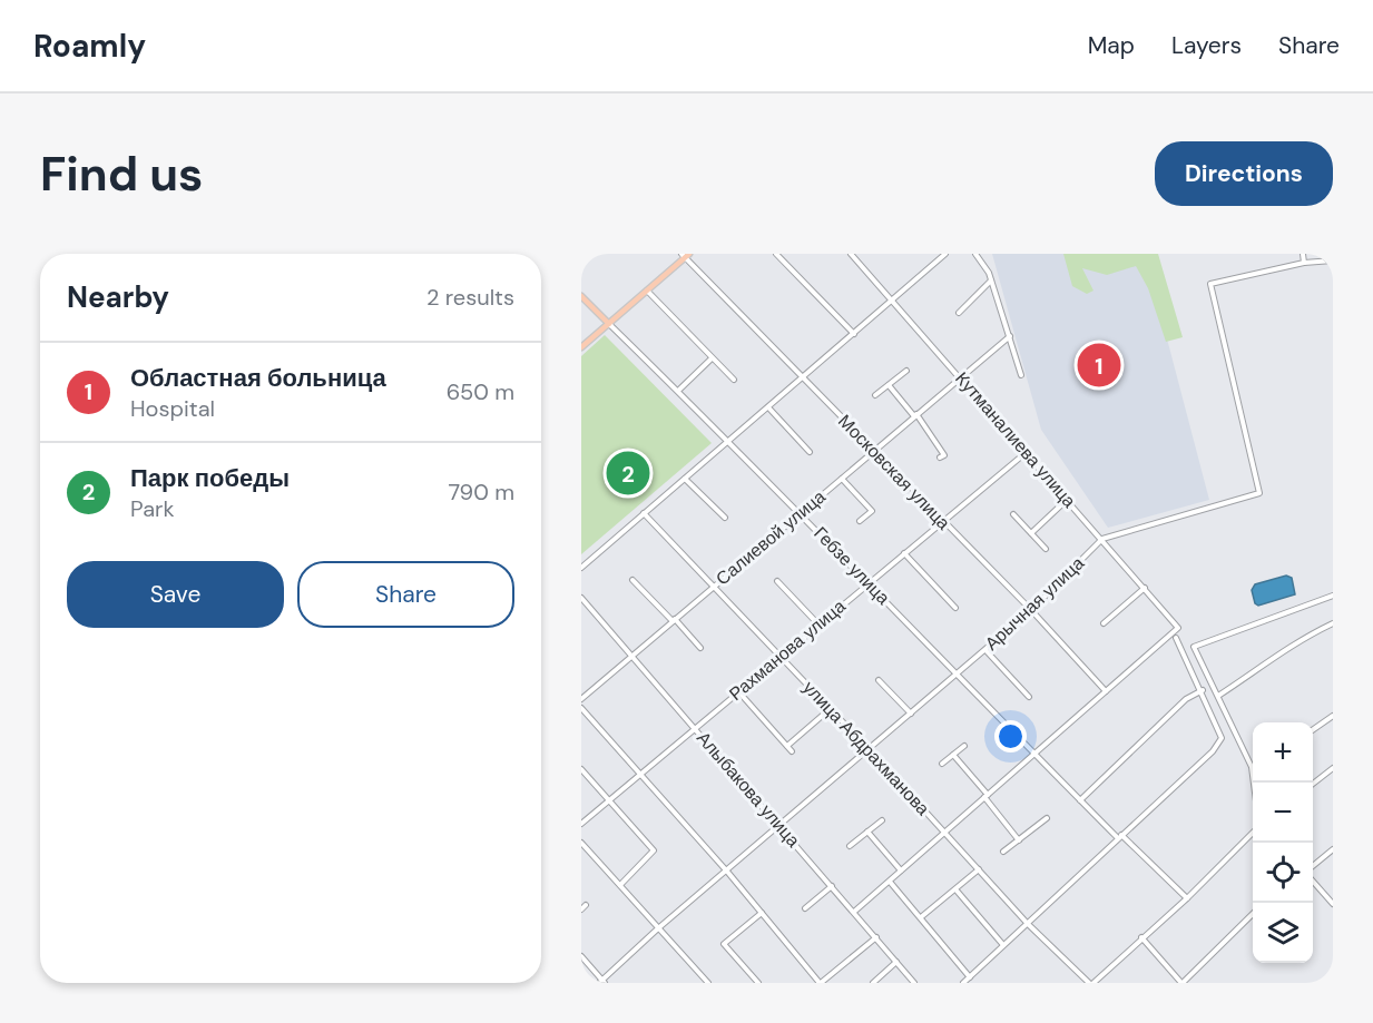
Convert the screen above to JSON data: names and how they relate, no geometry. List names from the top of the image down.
{
  "streets": {
    "main road": ["Гебзе улица"],
    "street": [
      "Кутманалиева улица",
      "Московская улица",
      "Салиевой улица",
      "Арычная улица",
      "Рахманова улица",
      "улица Абдрахманова",
      "Алыбакова улица"
    ]
  },
  "crossings": [
    ["Кутманалиева улица", "Московская улица"],
    ["Кутманалиева улица", "Салиевой улица"],
    ["Кутманалиева улица", "Арычная улица"],
    ["Кутманалиева улица", "Рахманова улица"],
    ["Московская улица", "Салиевой улица"],
    ["Московская улица", "Арычная улица"],
    ["Московская улица", "Рахманова улица"],
    ["Салиевой улица", "Гебзе улица"],
    ["Салиевой улица", "улица Абдрахманова"],
    ["Салиевой улица", "Алыбакова улица"],
    ["Гебзе улица", "Арычная улица"],
    ["Гебзе улица", "Рахманова улица"],
    ["Арычная улица", "улица Абдрахманова"],
    ["Арычная улица", "Алыбакова улица"],
    ["Рахманова улица", "улица Абдрахманова"],
    ["Рахманова улица", "Алыбакова улица"]
  ],
  "page": {
    "header": "Roamly",
    "nav": ["Map", "Layers", "Share"],
    "buttons": [
      "Directions",
      ["Save", "Share"]
    ],
    "title": "Find us",
    "heading": ["Nearby", "2 results"],
    "list": [
      {
        "mark": "1",
        "name": "Областная больница",
        "note": "Hospital",
        "value": "650 m"
      },
      {
        "mark": "2",
        "name": "Парк победы",
        "note": "Park",
        "value": "790 m"
      }
    ],
    "pins": ["1", "2"],
    "map_buttons": ["+", "−"]
  }
}
